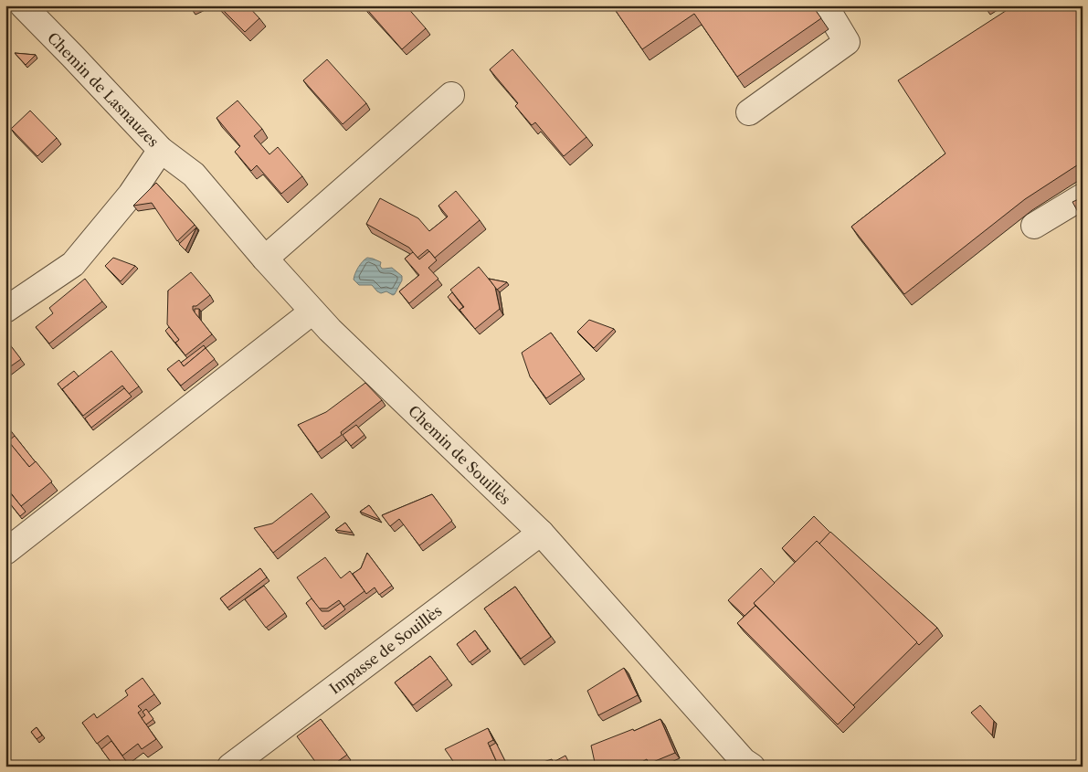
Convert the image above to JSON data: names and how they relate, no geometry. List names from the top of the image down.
{
  "streets": {
    "street": ["Chemin de Lasnauzes", "Chemin de Souillès", "Impasse de Souillès"]
  },
  "crossings": [
    ["Chemin de Lasnauzes", "Chemin de Souillès"],
    ["Chemin de Souillès", "Impasse de Souillès"]
  ]
}
